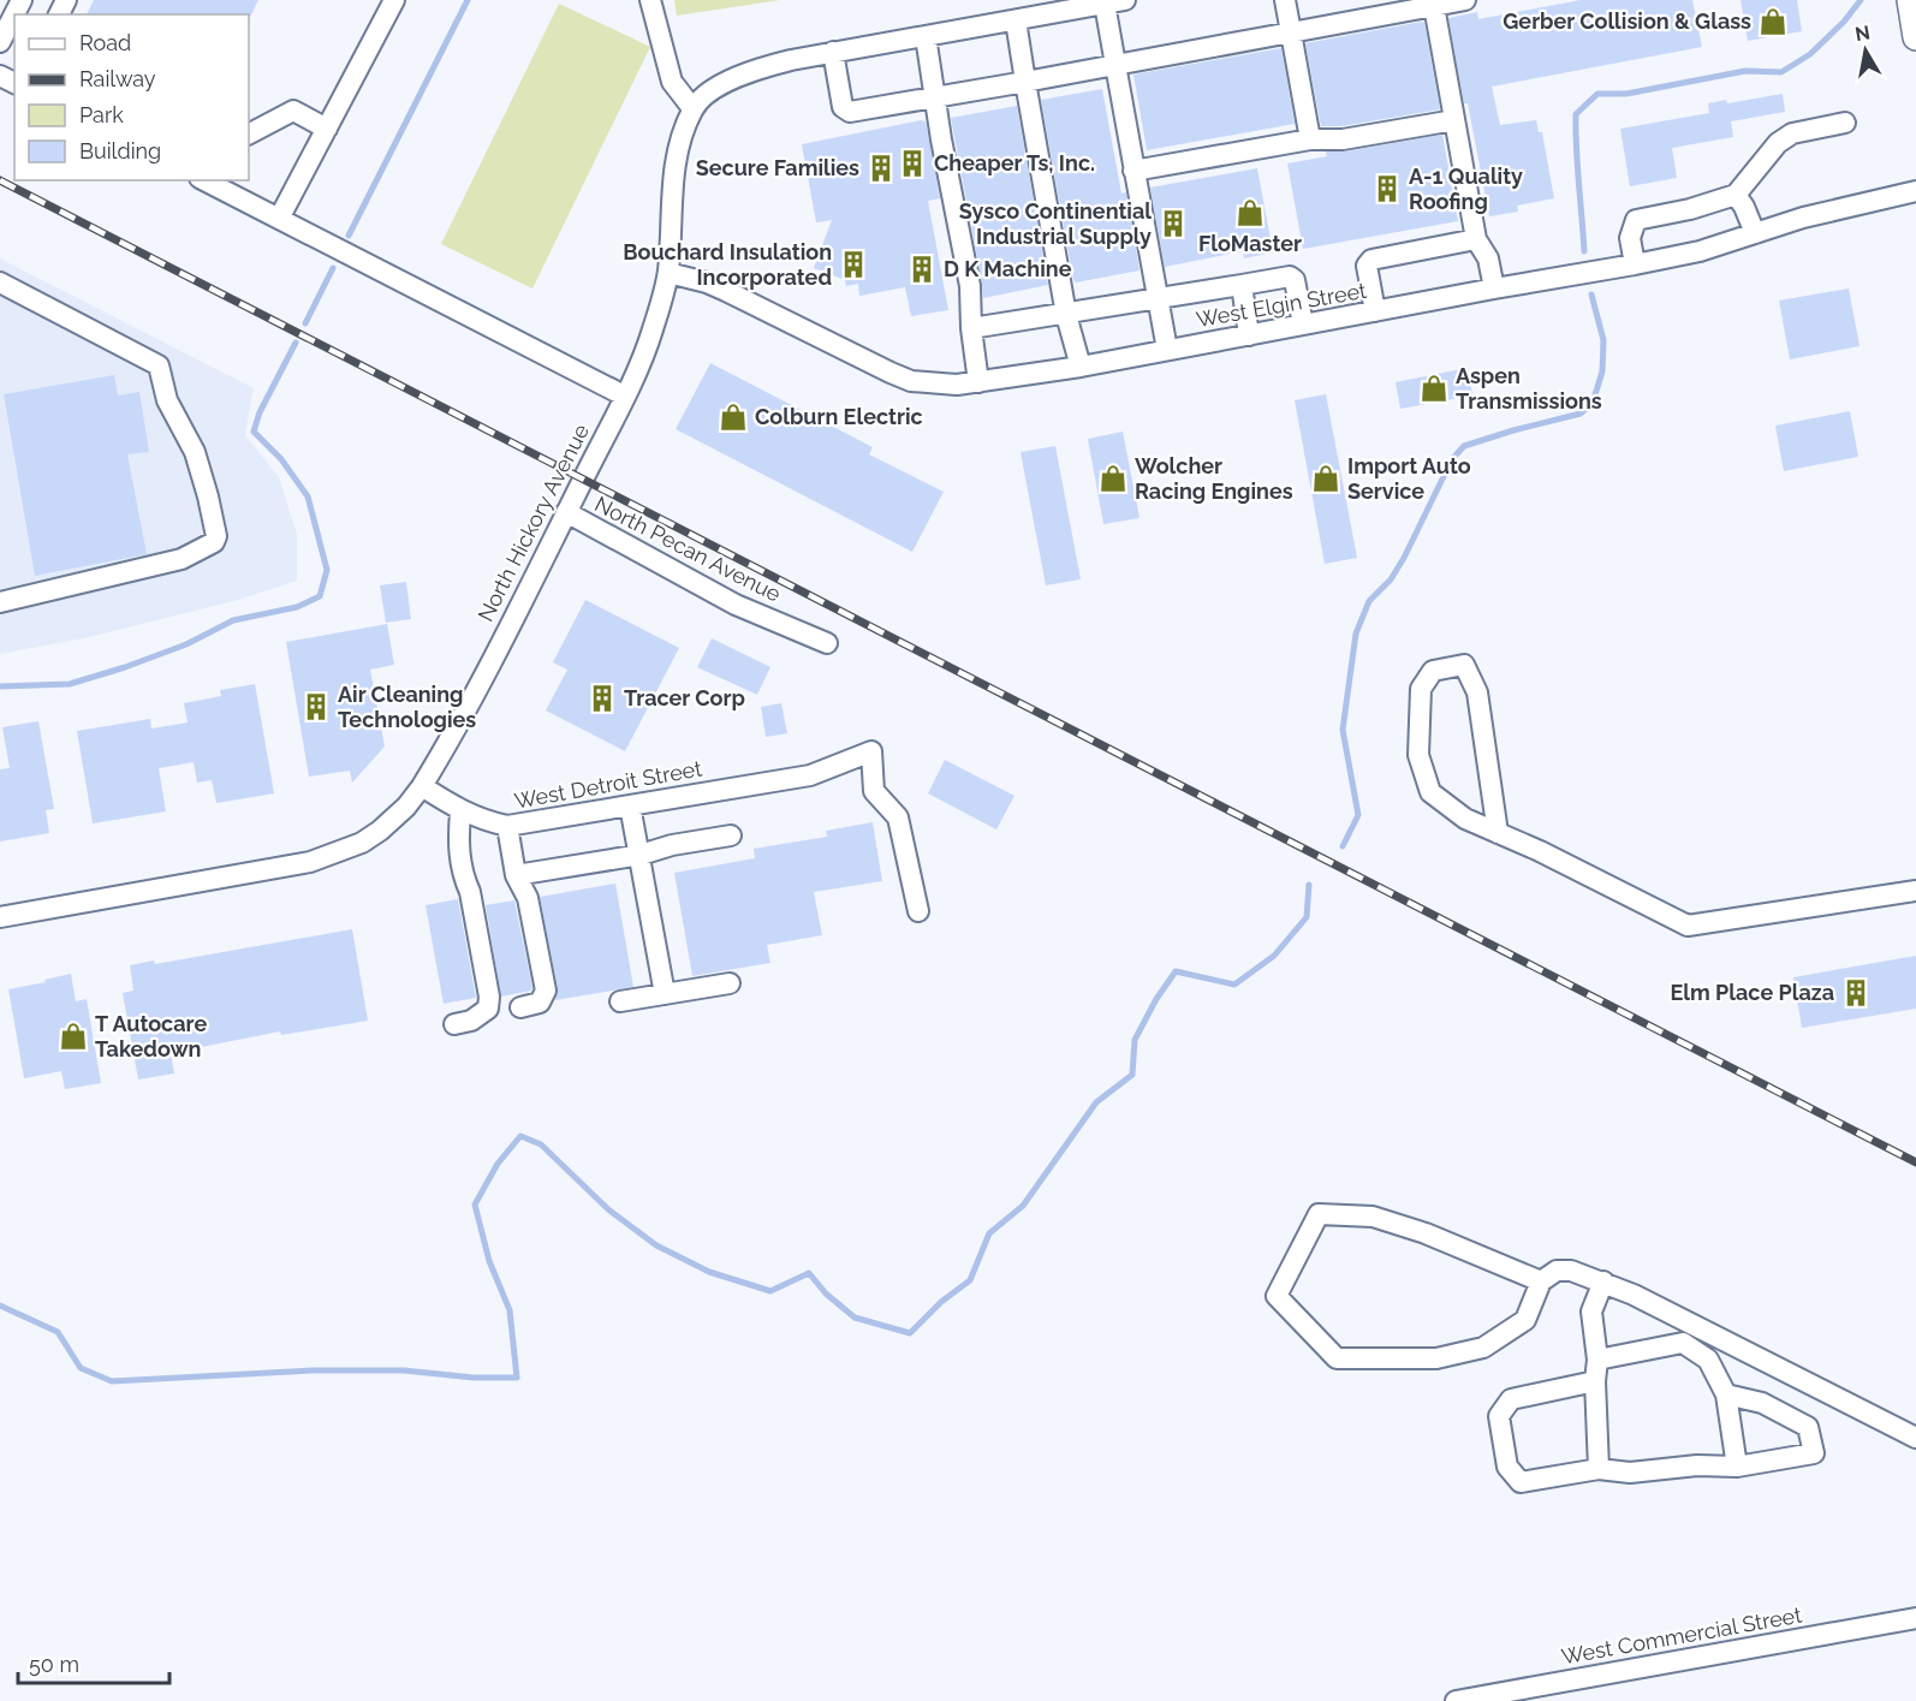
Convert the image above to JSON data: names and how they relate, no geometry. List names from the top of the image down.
{
  "streets": {
    "street": [
      "West Elgin Street",
      "North Hickory Avenue",
      "North Pecan Avenue",
      "West Detroit Street",
      "West Commercial Street"
    ]
  },
  "crossings": [
    ["West Elgin Street", "North Hickory Avenue"],
    ["North Hickory Avenue", "North Pecan Avenue"],
    ["North Hickory Avenue", "West Detroit Street"]
  ],
  "places": {
    "shop": [
      "Gerber Collision & Glass",
      "FloMaster",
      "Aspen Transmissions",
      "Colburn Electric",
      "Wolcher Racing Engines",
      "Import Auto Service",
      "T Autocare Takedown"
    ],
    "building": [
      "Cheaper Ts, Inc.",
      "Secure Families",
      "A-1 Quality Roofing",
      "Sysco Continential Industrial Supply",
      "Bouchard Insulation Incorporated",
      "D K Machine",
      "Tracer Corp",
      "Air Cleaning Technologies",
      "Elm Place Plaza"
    ]
  },
  "legend": [
    "Road",
    "Railway",
    "Park",
    "Building"
  ],
  "scale_bar": "50 m",
  "north": "top"
}
